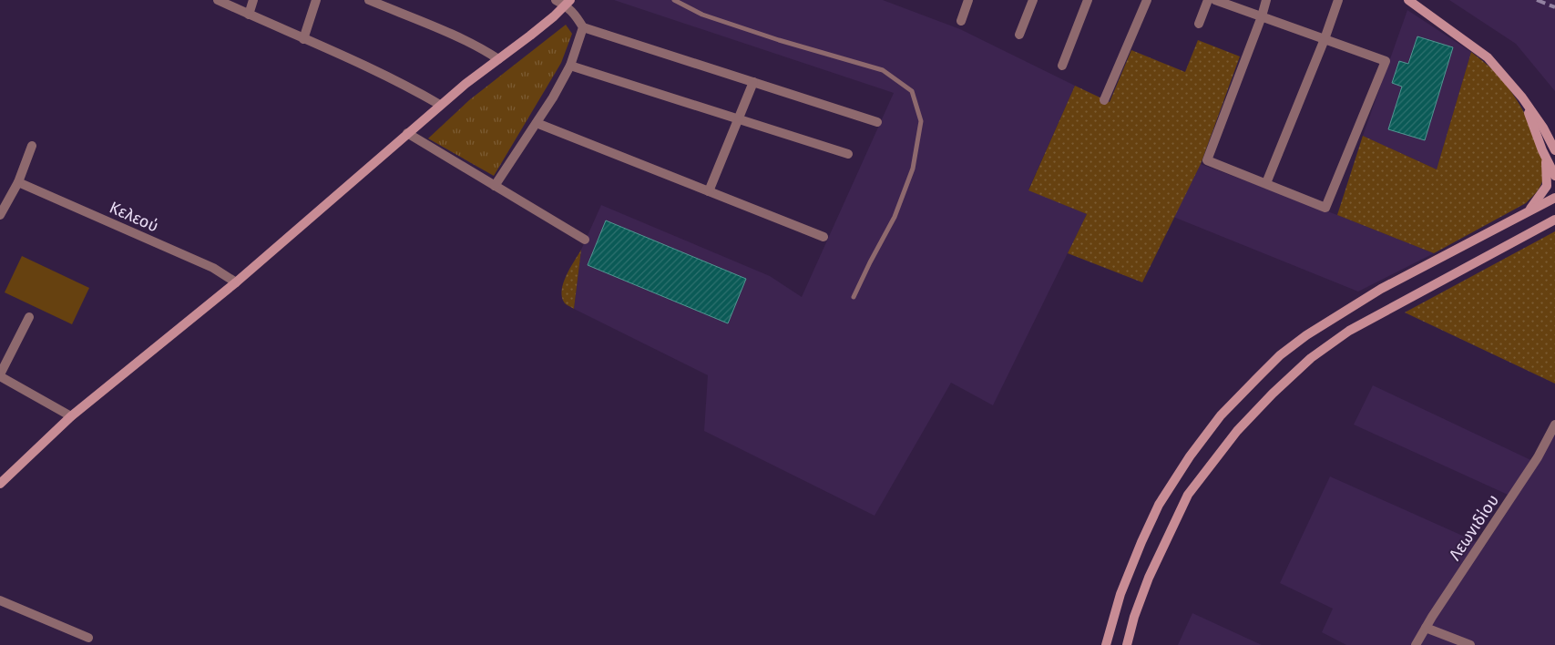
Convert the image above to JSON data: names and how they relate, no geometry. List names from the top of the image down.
{
  "streets": {
    "street": ["Κελεού", "Λεωνιδίου"]
  }
}
